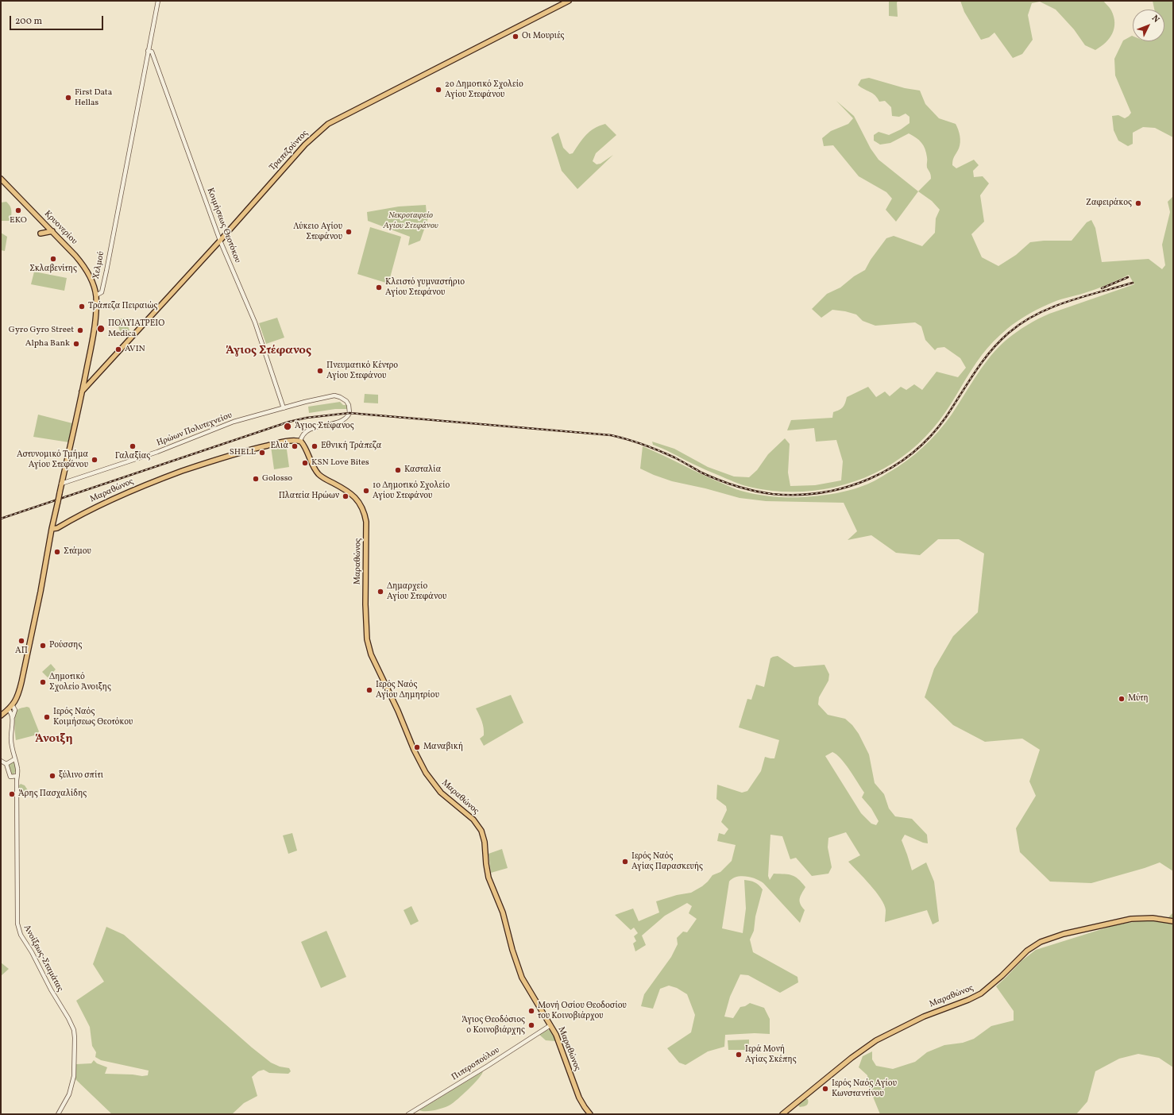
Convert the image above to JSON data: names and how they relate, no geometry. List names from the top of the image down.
{
  "streets": {
    "main road": ["Τραπεζούντος", "Κρυονερίου", "Μαραθώνος"],
    "street": [
      "Κοιμήσεως Θεοτόκου",
      "Χελμού",
      "Ηρώων Πολυτεχνείου",
      "Ανοίξεως-Σταμάτας",
      "Πιπεροπούλου"
    ]
  },
  "crossings": [
    ["Τραπεζούντος", "Κοιμήσεως Θεοτόκου"],
    ["Κοιμήσεως Θεοτόκου", "Χελμού"],
    ["Κοιμήσεως Θεοτόκου", "Ηρώων Πολυτεχνείου"],
    ["Κρυονερίου", "Χελμού"],
    ["Ηρώων Πολυτεχνείου", "Μαραθώνος"],
    ["Μαραθώνος", "Πιπεροπούλου"]
  ],
  "districts": ["Άγιος Στέφανος", "Άνοιξη"],
  "parks": ["Νεκροταφείο Αγίου Στεφάνου"],
  "places": [
    "Οι Μουριές",
    "2ο Δημοτικό Σχολείο Αγίου Στεφάνου",
    "First Data Hellas",
    "Ζαφειράκος",
    "EKO",
    "Λύκειο Αγίου Στεφάνου",
    "Σκλαβενίτης",
    "Κλειστό γυμναστήριο Αγίου Στεφάνου",
    "Τράπεζα Πειραιώς",
    "ΠΟΛΥΙΑΤΡΕΙΟ Medica",
    "Gyro Gyro Street",
    "Alpha Bank",
    "AVIN",
    "Πνευματικό Κέντρο Αγίου Στεφάνου",
    "Άγιος Στέφανος",
    "Γαλαξίας",
    "Ελιά",
    "Εθνική Τράπεζα",
    "SHELL",
    "Αστυνομικό Τμήμα Αγίου Στεφάνου",
    "KSN Love Bites",
    "Κασταλία",
    "Golosso",
    "1ο Δημοτικό Σχολείο Αγίου Στεφάνου",
    "Πλατεία Ηρώων",
    "Στάμου",
    "Δημαρχείο Αγίου Στεφάνου",
    "ΑΠ",
    "Ρούσσης",
    "Δημοτικό Σχολείο Άνοιξης",
    "Ιερός Ναός Αγίου Δημητρίου",
    "Μύτη",
    "Ιερός Ναός Κοιμήσεως Θεοτόκου",
    "Μαναβική",
    "ξύλινο σπίτι",
    "Άρης Πασχαλίδης",
    "Ιερός Ναός Αγίας Παρασκευής",
    "Μονή Οσίου Θεοδοσίου του Κοινοβιάρχου",
    "Άγιος Θεοδόσιος ο Κοινοβιάρχης",
    "Ιερά Μονή Αγίας Σκέπης",
    "Ιερός Ναός Αγίου Κωνσταντίνου"
  ],
  "scale_bar": "200 m",
  "north": "top right"
}
